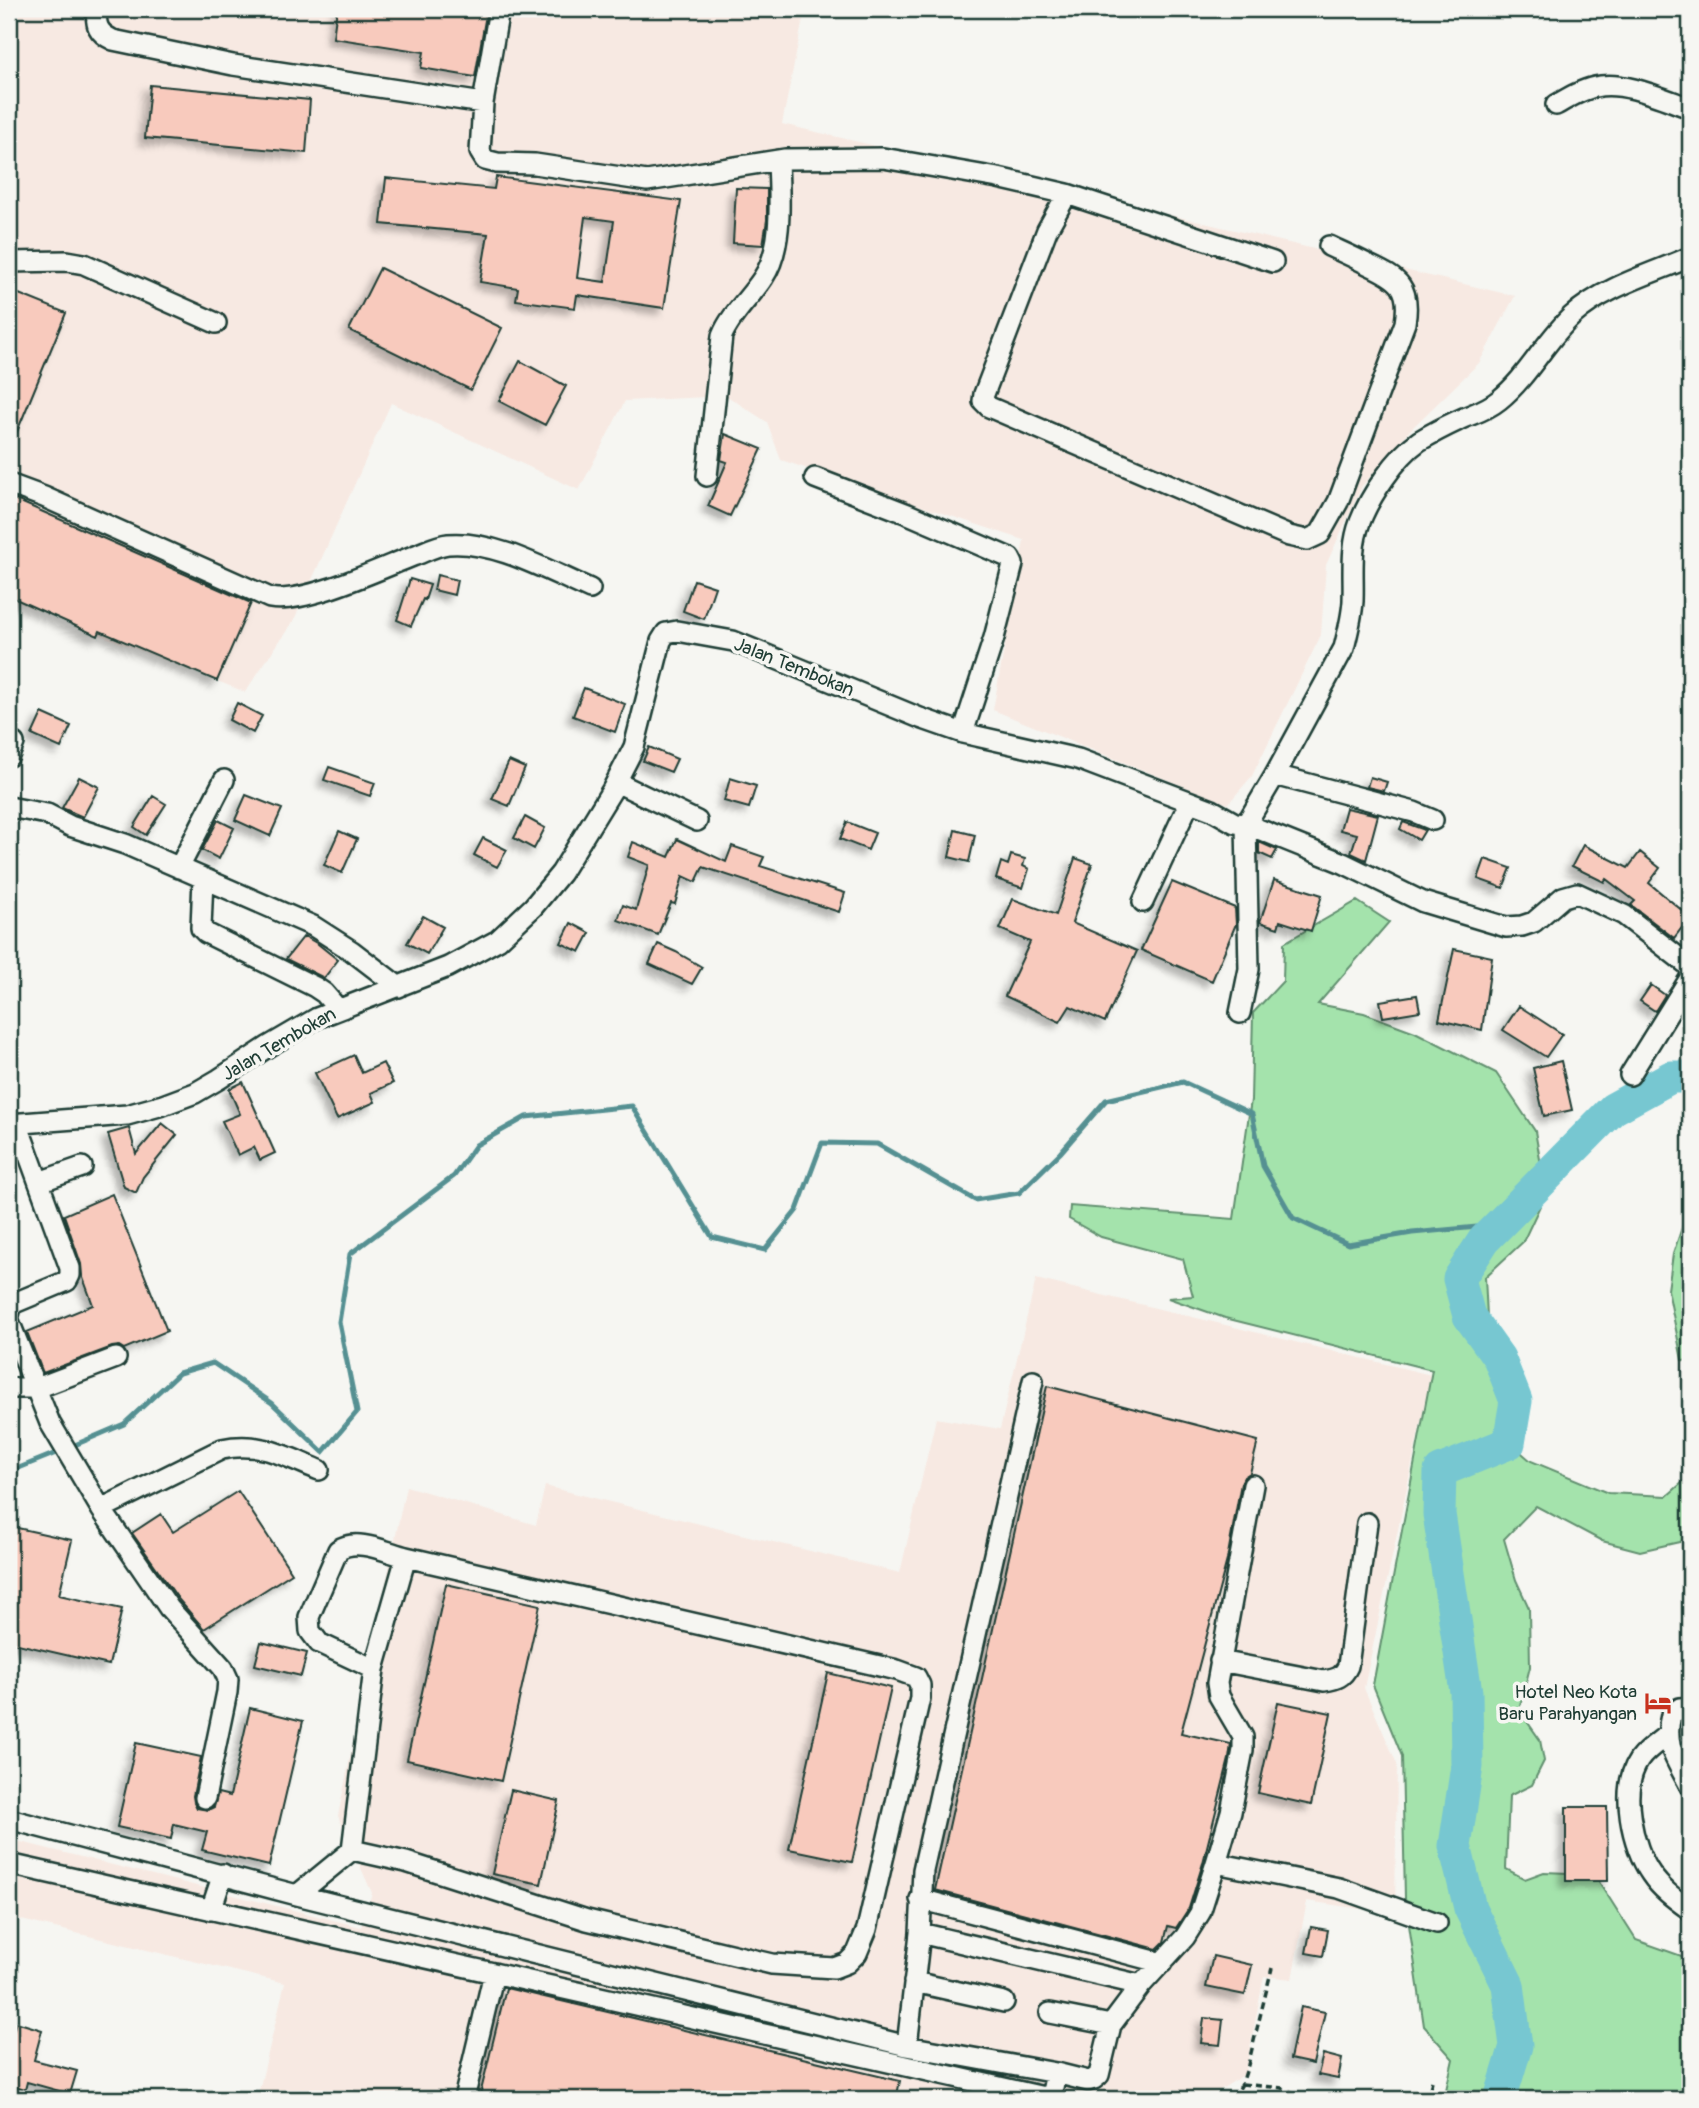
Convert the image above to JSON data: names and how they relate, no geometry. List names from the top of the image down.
{
  "streets": {
    "street": ["Jalan Tembokan"]
  },
  "places": {
    "hotel": ["Hotel Neo Kota Baru Parahyangan"]
  }
}
